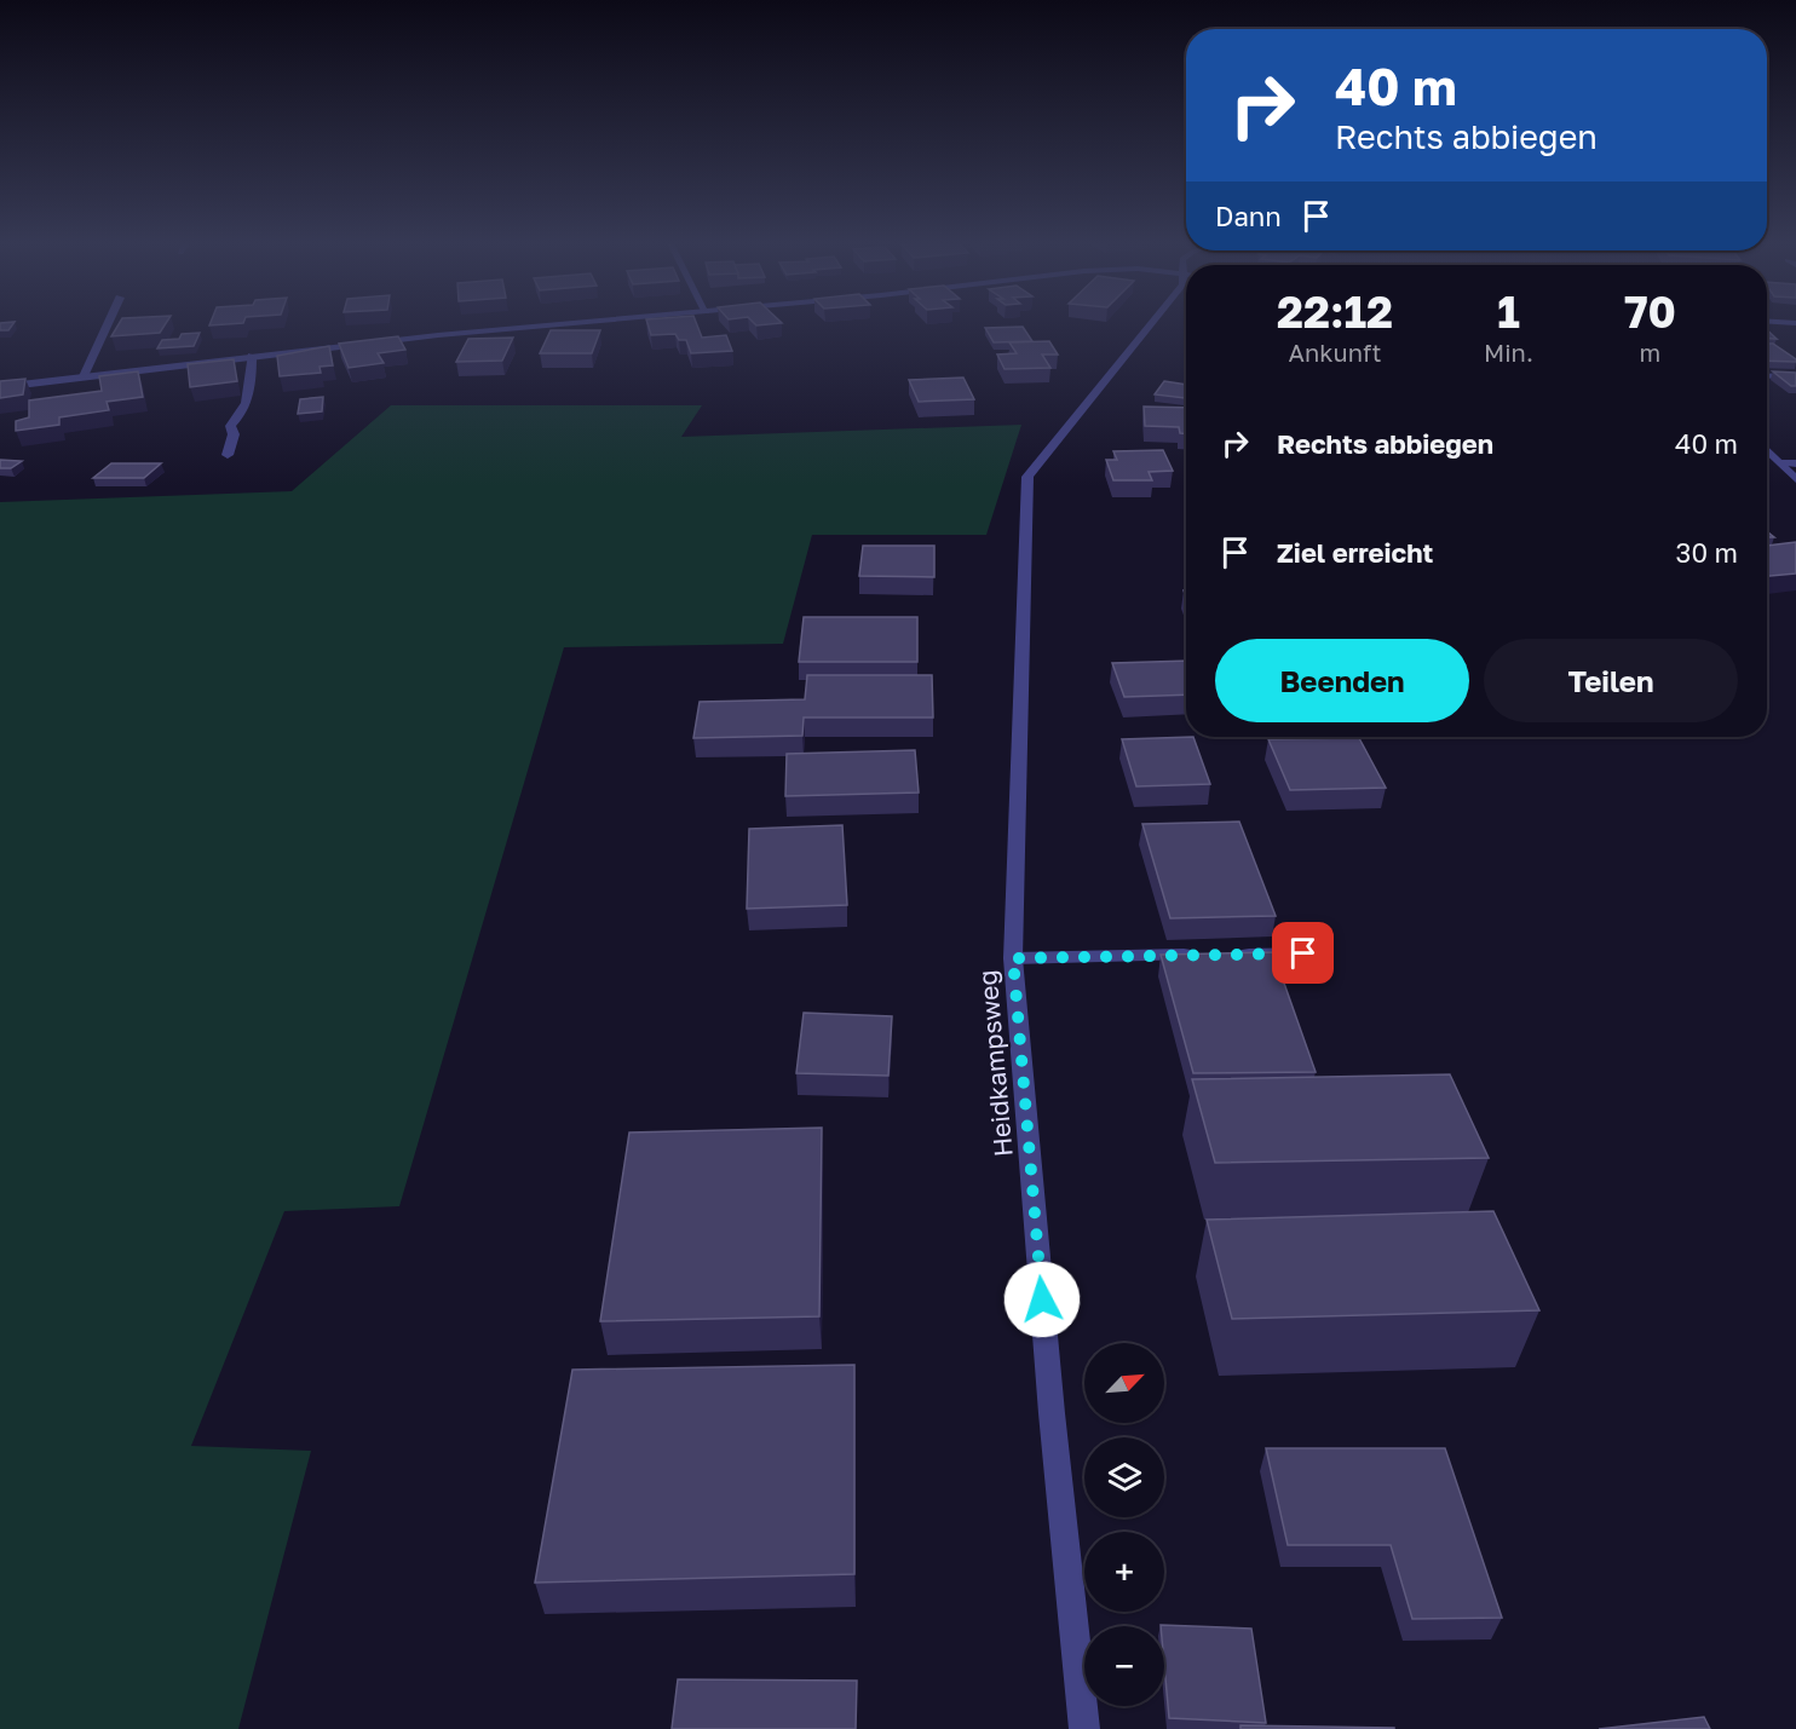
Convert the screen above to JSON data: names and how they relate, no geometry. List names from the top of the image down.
{
  "streets": {
    "street": ["Heidkampsweg"]
  },
  "north": "top right",
  "page": {
    "turn": ["40 m", "Rechts abbiegen"],
    "then": "Dann",
    "eta": [
      "22:12",
      "Ankunft",
      "1",
      "Min.",
      "70",
      "m"
    ],
    "list": [
      {
        "name": "Rechts abbiegen",
        "value": "40 m"
      },
      {
        "name": "Ziel erreicht",
        "value": "30 m"
      }
    ],
    "buttons": ["Beenden", "Teilen"],
    "map_buttons": ["+", "−"]
  }
}
